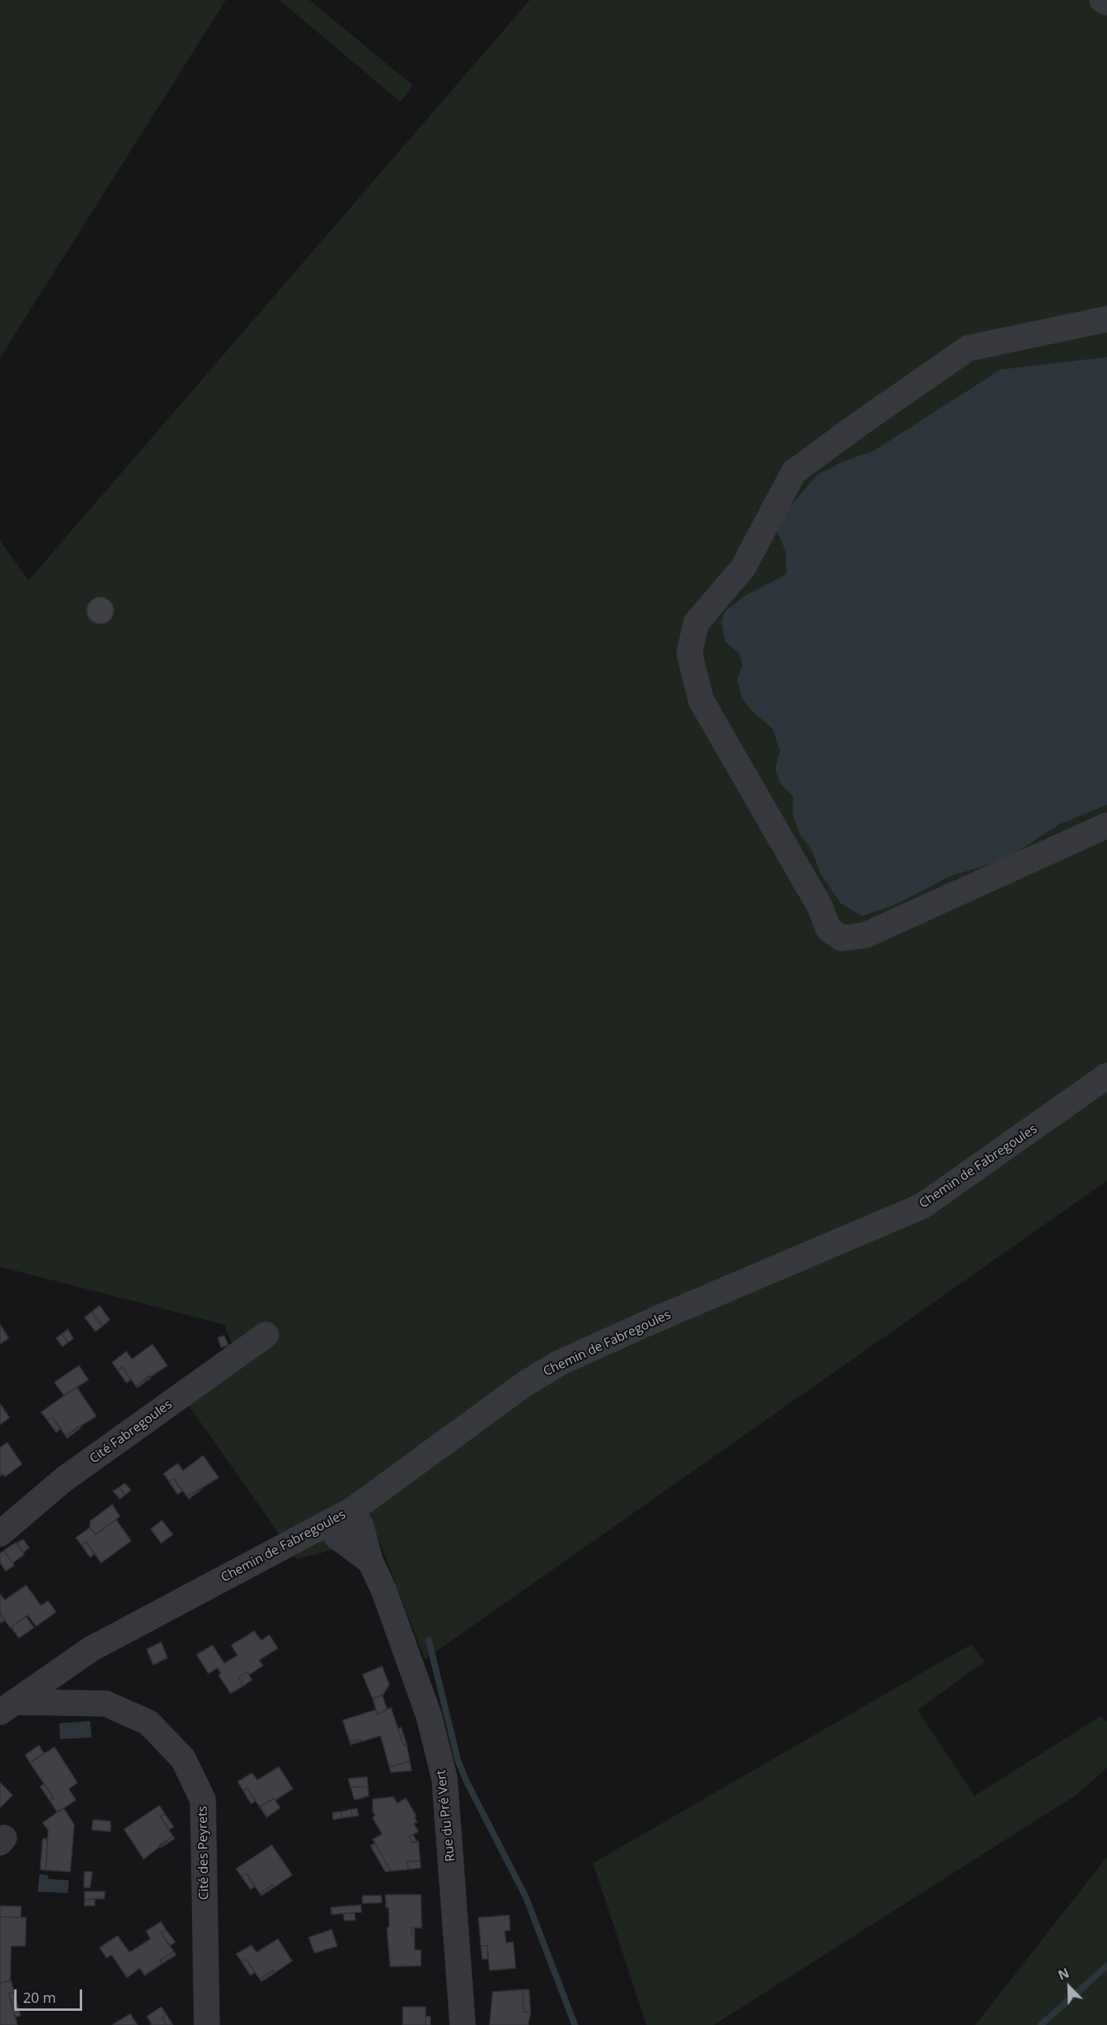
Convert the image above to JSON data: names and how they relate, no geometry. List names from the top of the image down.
{
  "streets": {
    "street": [
      "Chemin de Fabregoules",
      "Cité Fabregoules",
      "Rue du Pré Vert",
      "Cité des Peyrets"
    ]
  },
  "crossings": [
    ["Chemin de Fabregoules", "Rue du Pré Vert"],
    ["Chemin de Fabregoules", "Cité des Peyrets"]
  ],
  "scale_bar": "20 m",
  "north": "top left"
}
